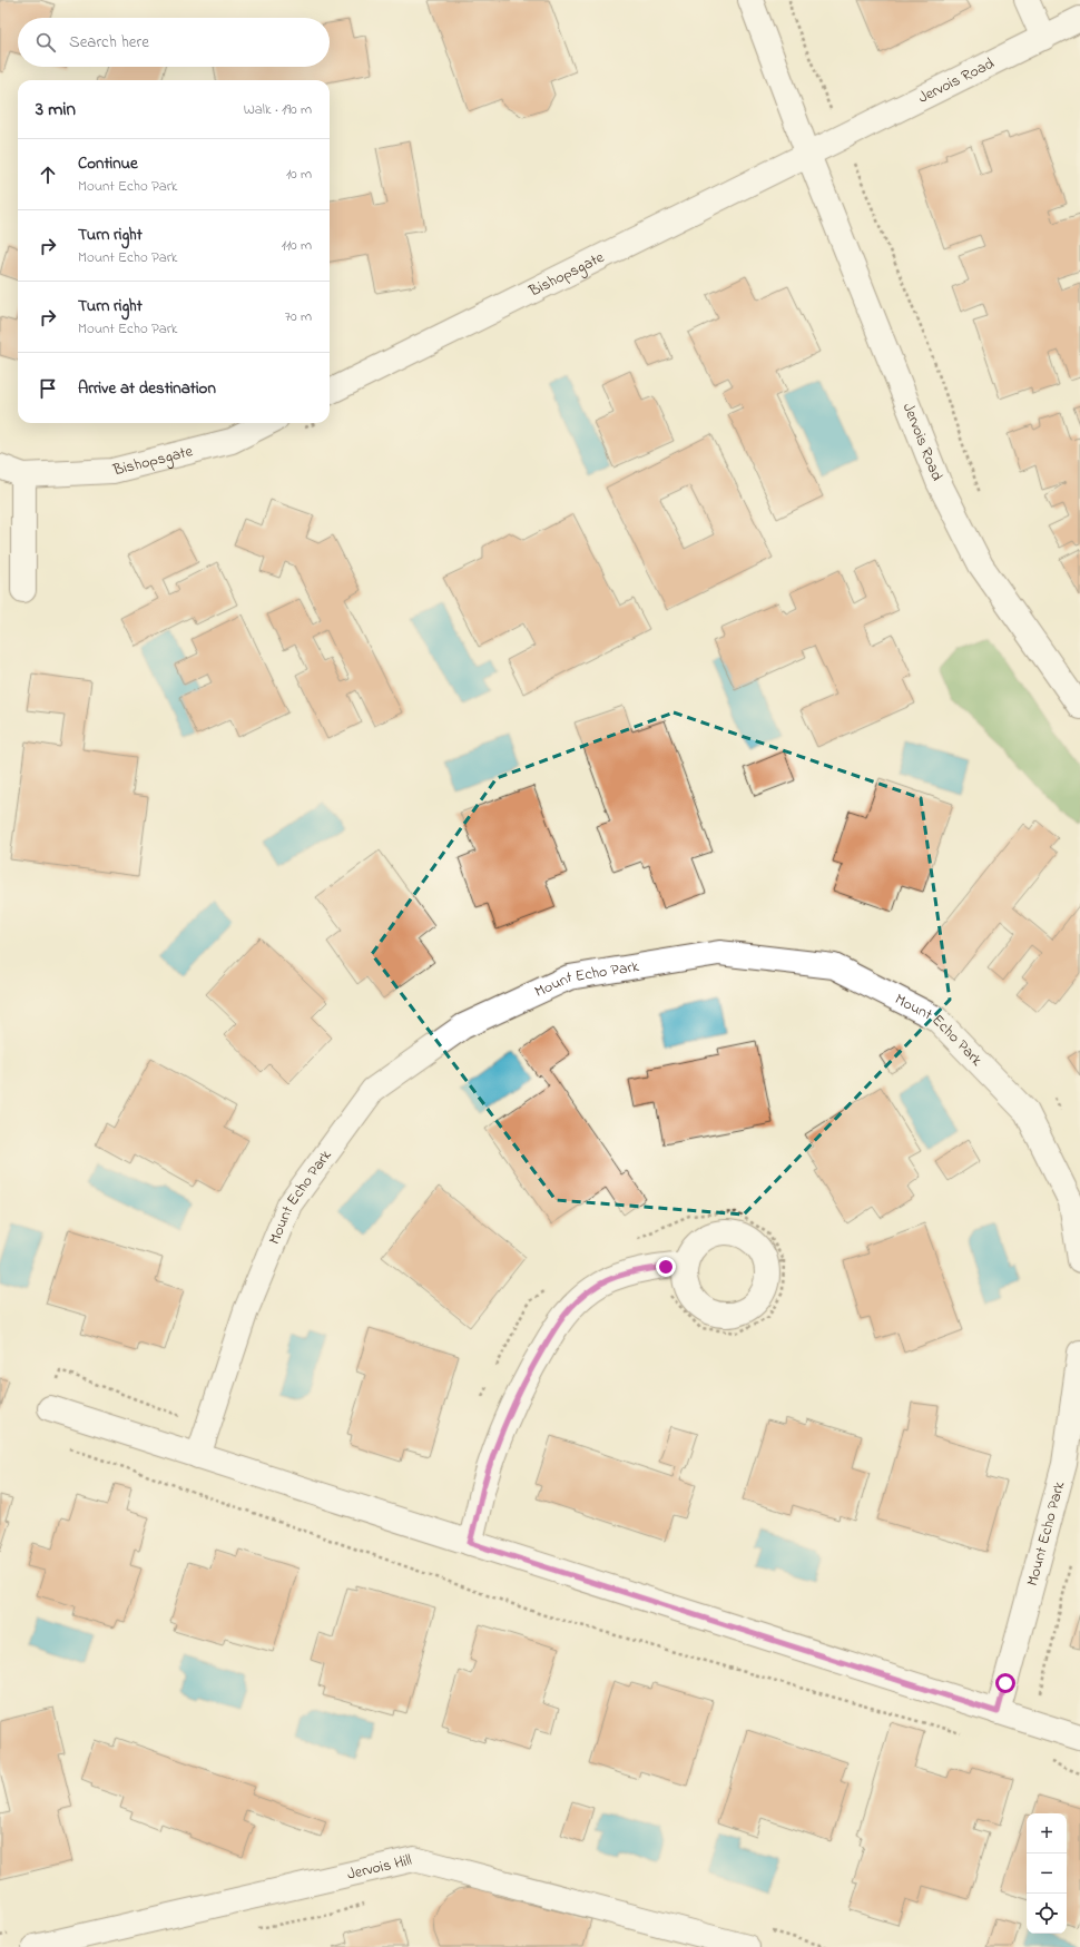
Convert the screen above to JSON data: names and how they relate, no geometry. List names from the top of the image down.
{
  "streets": {
    "street": [
      "Jervois Road",
      "Bishopsgate",
      "Mount Echo Park",
      "Jervois Hill"
    ]
  },
  "crossings": [
    ["Jervois Road", "Bishopsgate"]
  ],
  "page": {
    "search": "Search here",
    "heading": ["3 min", "Walk · 190 m"],
    "list": [
      ["Continue", "Mount Echo Park", "10 m"],
      ["Turn right", "Mount Echo Park", "110 m"],
      ["Turn right", "Mount Echo Park", "70 m"],
      "Arrive at destination"
    ],
    "map_buttons": ["+", "−"]
  }
}
